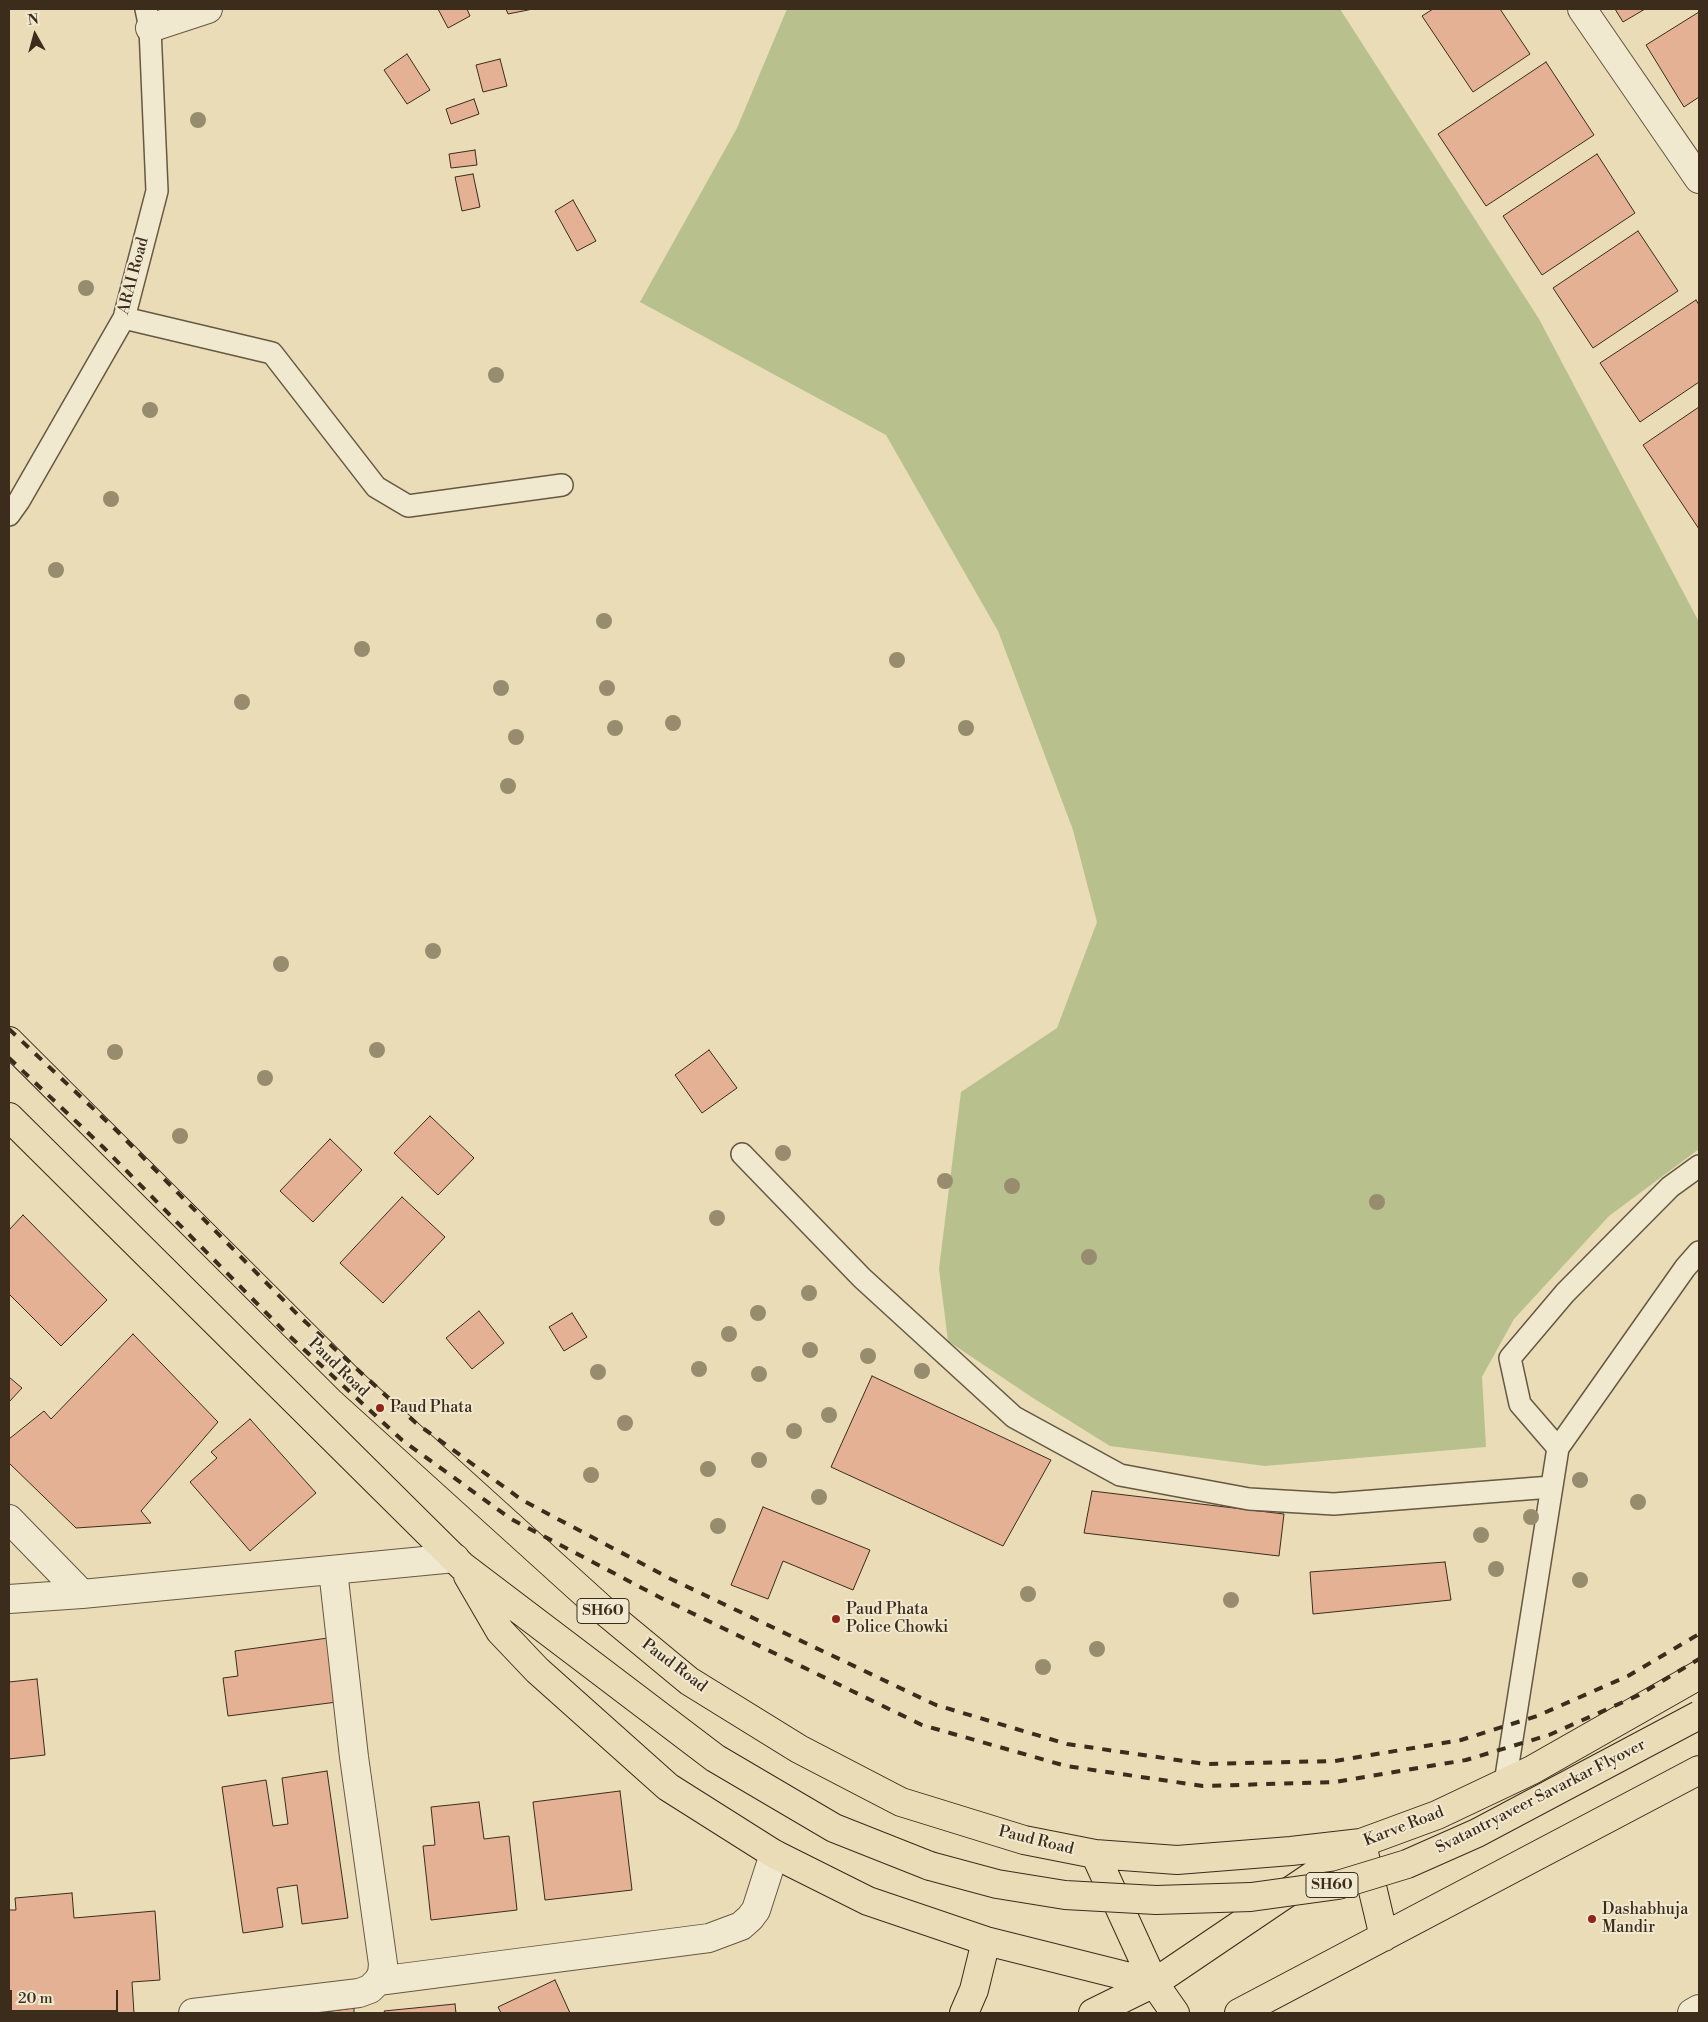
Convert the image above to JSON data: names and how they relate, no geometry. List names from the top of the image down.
{
  "streets": {
    "main road": [
      "Paud Road",
      "SH60",
      "Svatantryaveer Savarkar Flyover",
      "Karve Road"
    ],
    "lane": ["ARAI Road"]
  },
  "crossings": [
    ["Paud Road", "Karve Road"],
    ["Svatantryaveer Savarkar Flyover", "Karve Road"]
  ],
  "places": ["Paud Phata", "Paud Phata Police Chowki", "Dashabhuja Mandir"],
  "scale_bar": "20 m",
  "north": "top"
}
